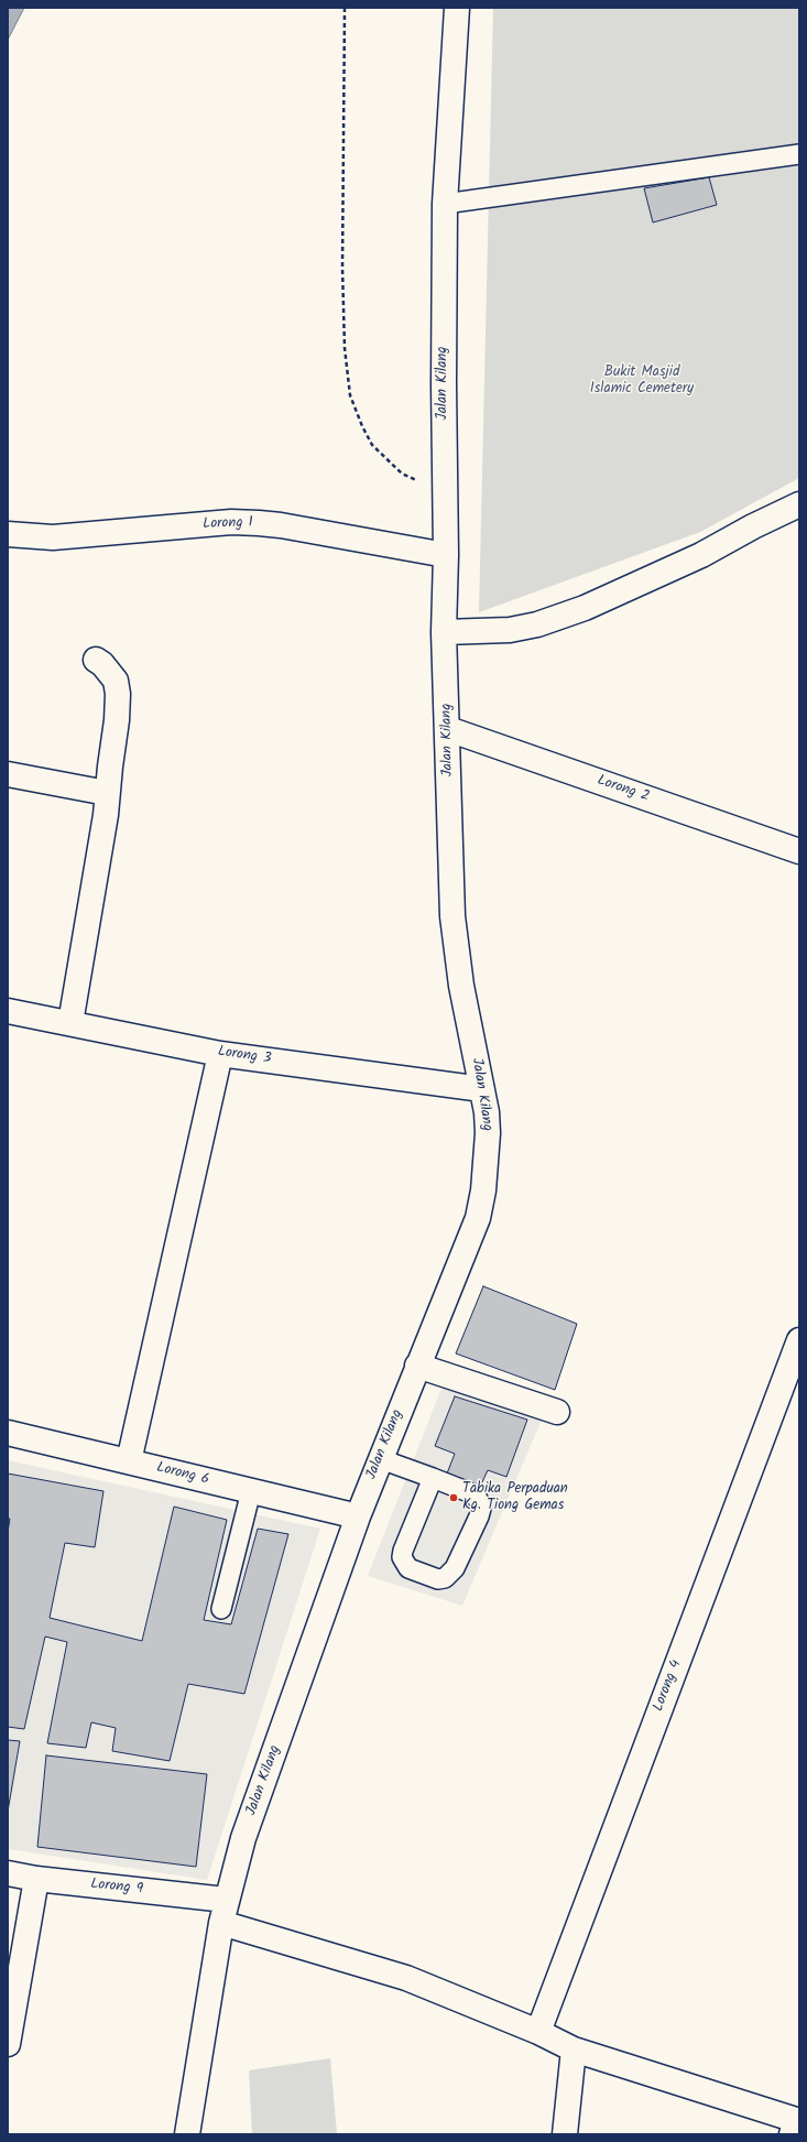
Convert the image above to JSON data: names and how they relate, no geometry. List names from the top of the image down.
{
  "streets": {
    "street": [
      "Jalan Kilang",
      "Lorong 1",
      "Lorong 2",
      "Lorong 3",
      "Lorong 6",
      "Lorong 4",
      "Lorong 9"
    ]
  },
  "crossings": [
    ["Jalan Kilang", "Lorong 1"],
    ["Jalan Kilang", "Lorong 2"],
    ["Jalan Kilang", "Lorong 3"],
    ["Jalan Kilang", "Lorong 6"],
    ["Jalan Kilang", "Lorong 9"],
    ["Lorong 4", "Lorong 9"]
  ],
  "parks": ["Bukit Masjid Islamic Cemetery"],
  "places": ["Tabika Perpaduan Kg. Tiong Gemas"]
}
